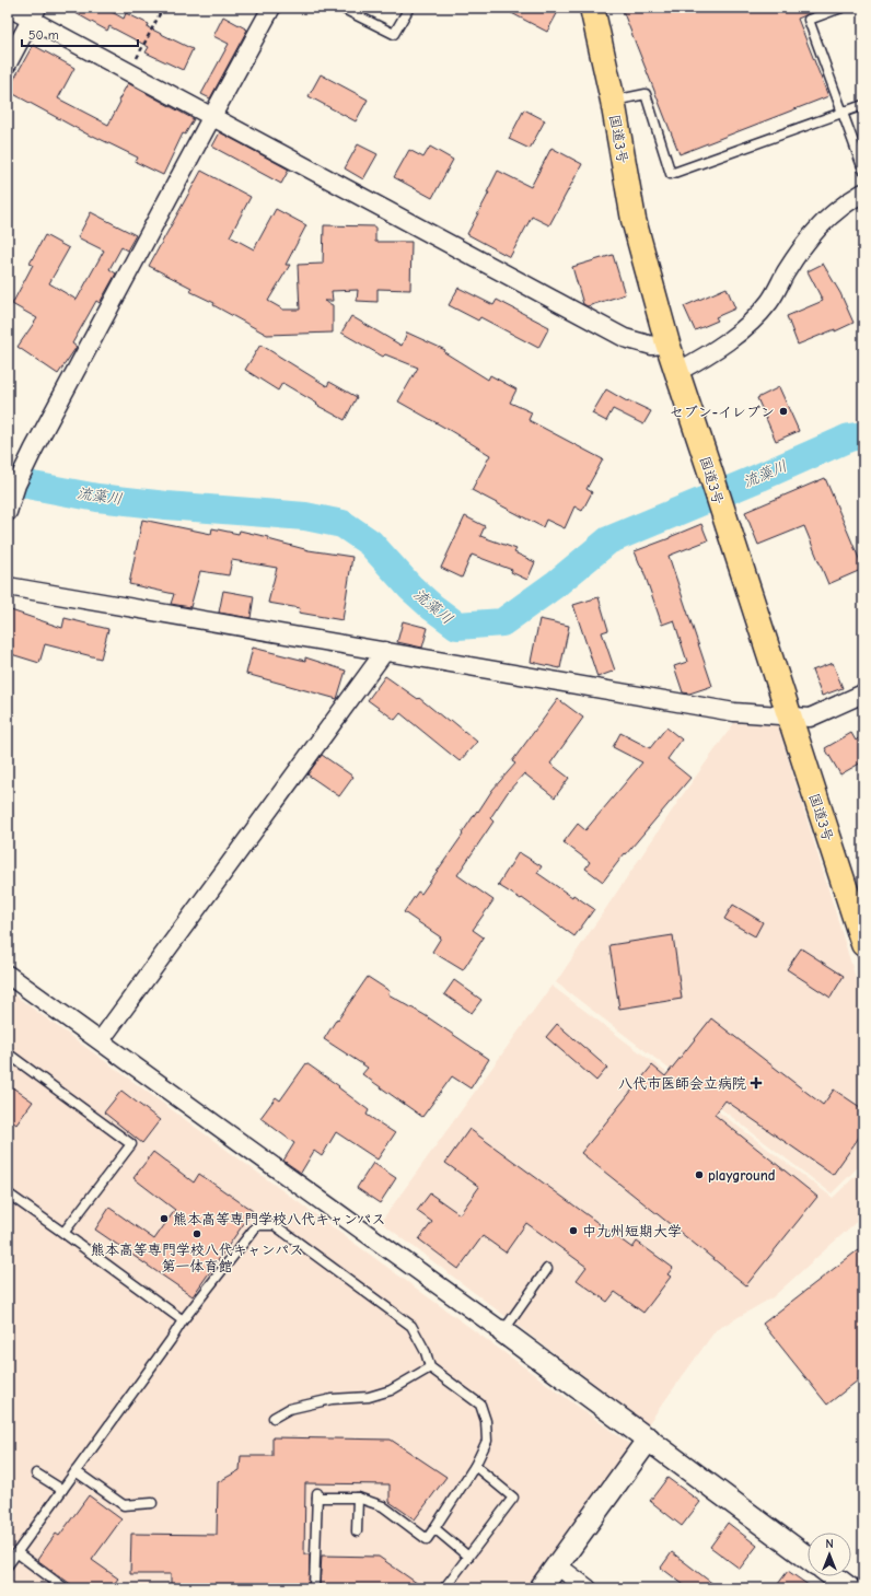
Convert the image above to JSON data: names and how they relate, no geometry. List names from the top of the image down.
{
  "streets": {
    "highway": ["国道3号"]
  },
  "water": ["流藻川"],
  "places": {
    "other": [
      "セブン-イレブン",
      "playground",
      "熊本高等専門学校八代キャンパス",
      "中九州短期大学",
      "熊本高等専門学校八代キャンパス 第一体育館"
    ],
    "health": ["八代市医師会立病院"]
  },
  "scale_bar": "50 m",
  "north": "top"
}
